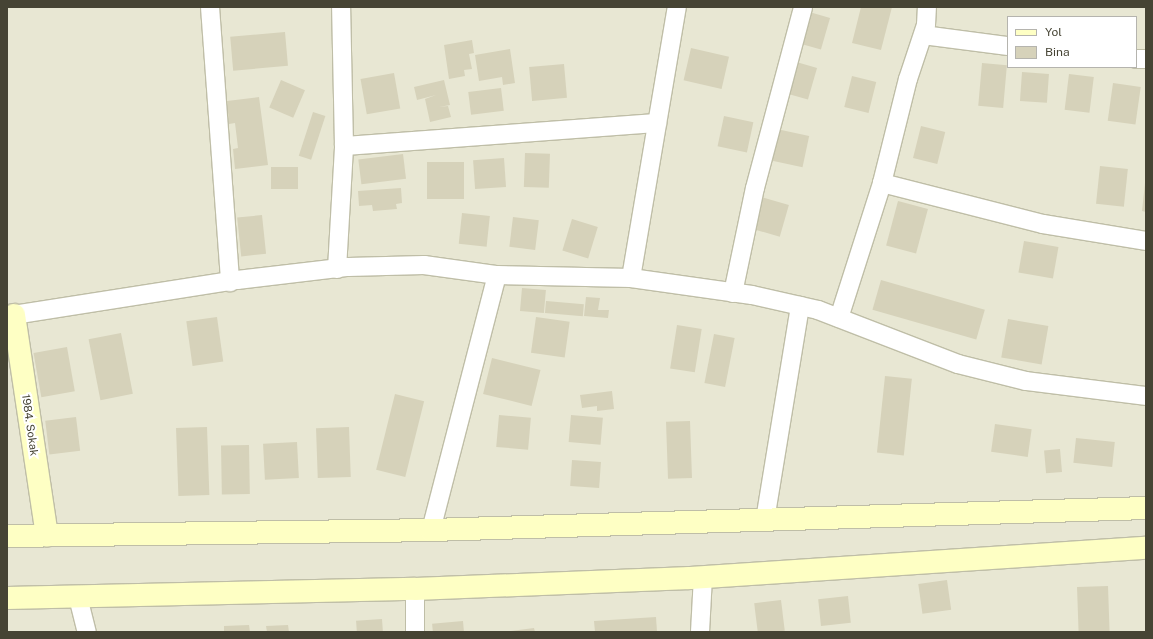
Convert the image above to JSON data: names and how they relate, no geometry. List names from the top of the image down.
{
  "streets": {
    "street": ["1984. Sokak"]
  },
  "legend": ["Yol", "Bina"]
}
